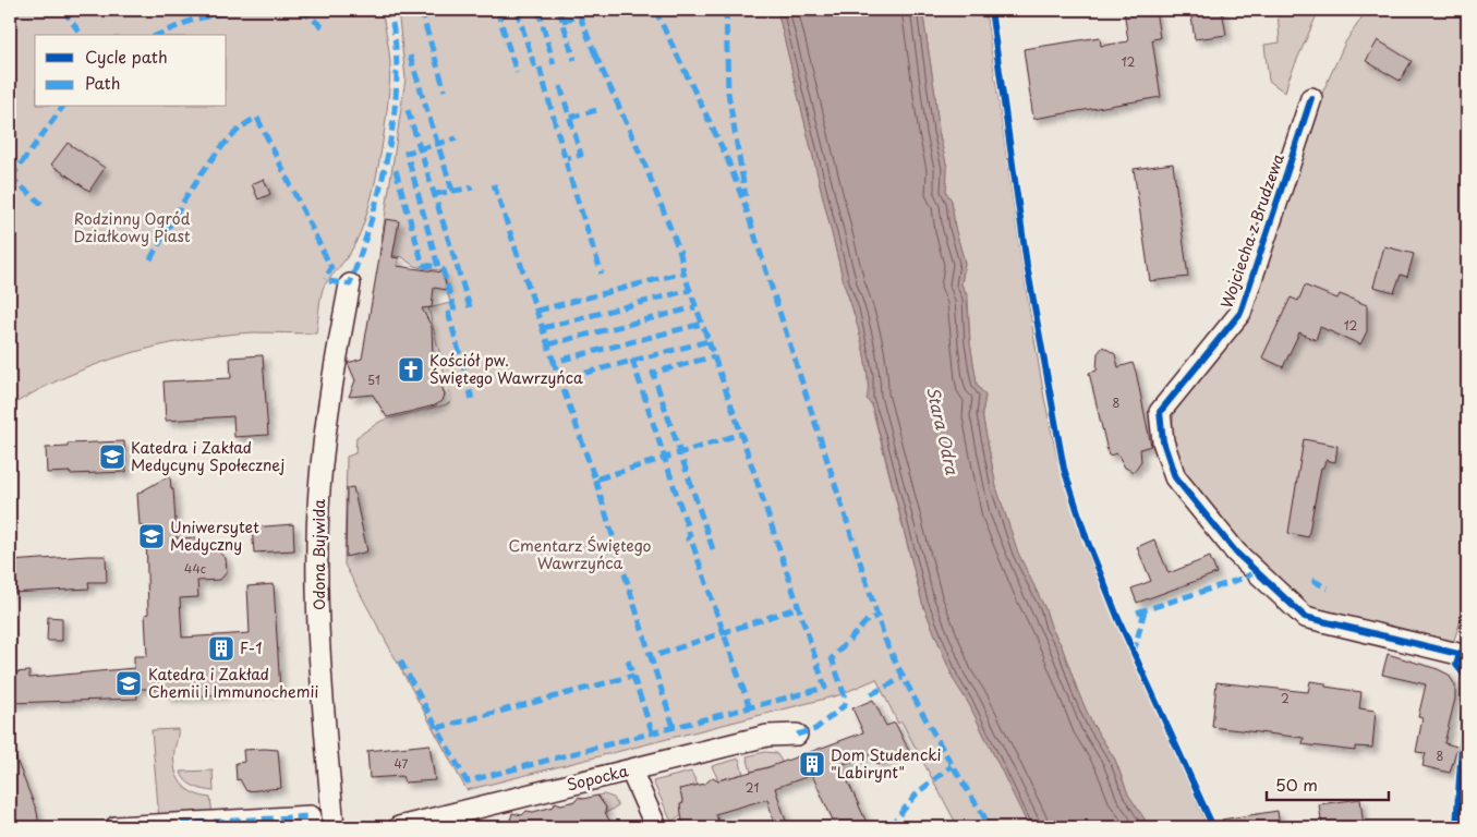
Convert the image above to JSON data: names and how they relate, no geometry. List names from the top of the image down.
{
  "streets": {
    "street": ["Wojciecha z Brudzewa", "Odona Bujwida", "Sopocka"]
  },
  "water": ["Stara Odra"],
  "parks": ["Rodzinny Ogród Działkowy Piast", "Cmentarz Świętego Wawrzyńca"],
  "places": {
    "church": ["Kościół pw. Świętego Wawrzyńca"],
    "school or university": ["Katedra i Zakład Medycyny Społecznej", "Uniwersytet Medyczny", "Katedra i Zakład Chemii i Immunochemii"],
    "building": ["F-1", "Dom Studencki \"Labirynt\""]
  },
  "house_numbers": [
    "12",
    "12",
    "51",
    "8",
    "44c",
    "2",
    "8",
    "47",
    "21"
  ],
  "legend": ["Cycle path", "Path"],
  "scale_bar": "50 m"
}
